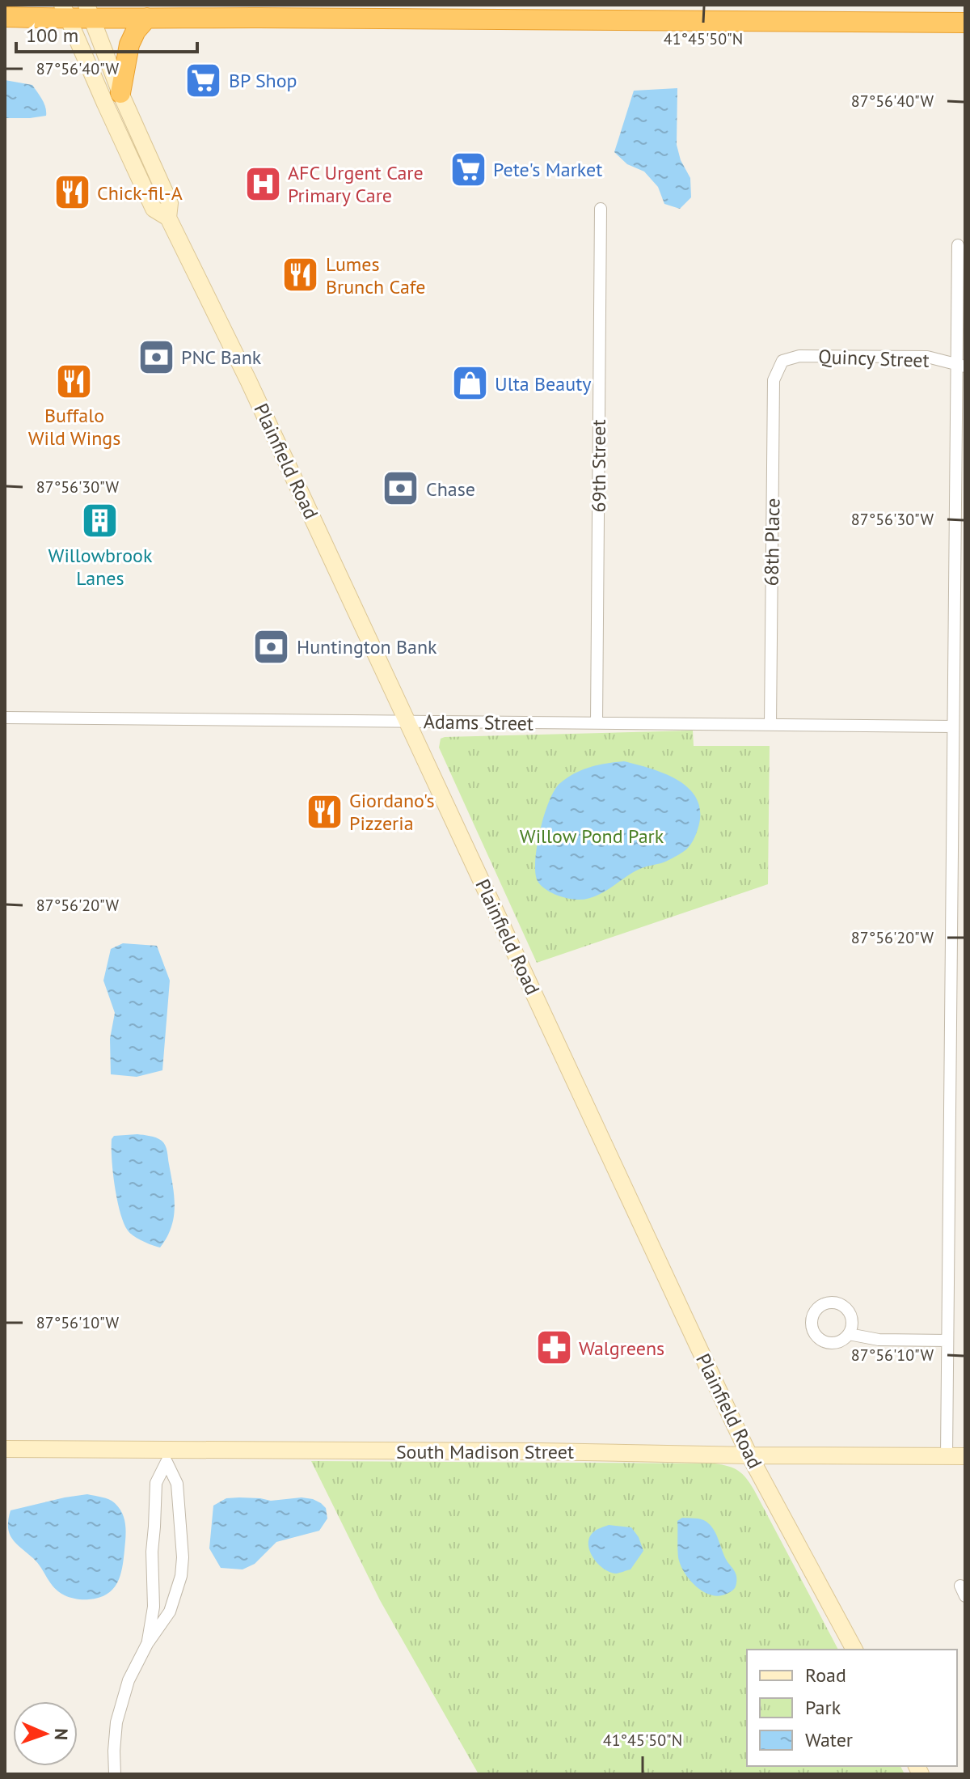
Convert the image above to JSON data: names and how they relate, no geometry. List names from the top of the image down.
{
  "streets": {
    "main road": ["Plainfield Road", "South Madison Street"],
    "street": [
      "Quincy Street",
      "69th Street",
      "68th Place",
      "Adams Street"
    ]
  },
  "crossings": [
    ["Quincy Street", "68th Place"],
    ["Plainfield Road", "Adams Street"],
    ["Plainfield Road", "South Madison Street"],
    ["69th Street", "Adams Street"],
    ["68th Place", "Adams Street"]
  ],
  "parks": ["Willow Pond Park"],
  "places": {
    "supermarket": ["BP Shop", "Pete's Market"],
    "hospital": ["AFC Urgent Care Primary Care"],
    "restaurant": [
      "Chick-fil-A",
      "Lumes Brunch Cafe",
      "Buffalo Wild Wings",
      "Giordano's Pizzeria"
    ],
    "bank": ["PNC Bank", "Chase", "Huntington Bank"],
    "shop": ["Ulta Beauty"],
    "building": ["Willowbrook Lanes"],
    "pharmacy": ["Walgreens"]
  },
  "legend": ["Road", "Park", "Water"],
  "scale_bar": "100 m",
  "north": "right",
  "coordinates": [
    "41°45'50\"N",
    "87°56'40\"W",
    "87°56'30\"W",
    "87°56'20\"W",
    "87°56'10\"W"
  ]
}
